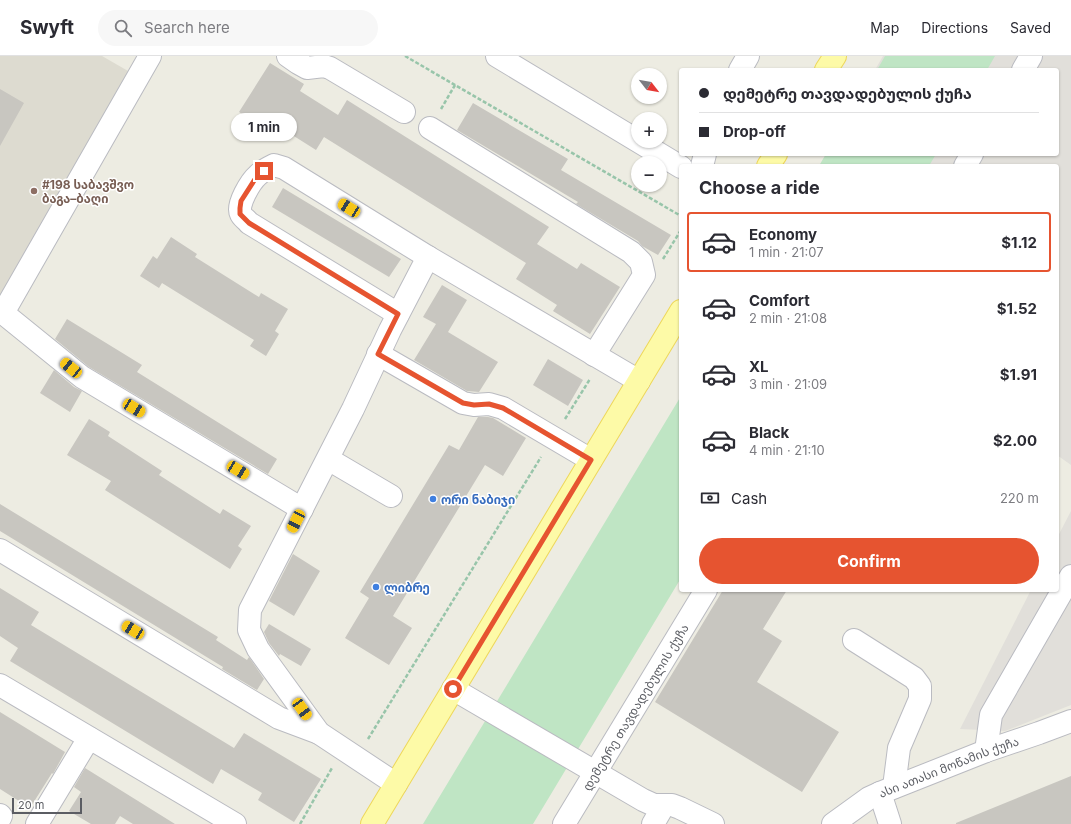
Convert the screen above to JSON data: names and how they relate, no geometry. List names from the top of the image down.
{
  "streets": {
    "street": ["დემეტრე თავდადებულის ქუჩა", "ასი ათასი მოწამის ქუჩა"]
  },
  "places": ["#198 საბავშვო ბაგა–ბაღი", "ორი ნაბიჯი", "ლიბრე"],
  "scale_bar": "20 m",
  "north": "bottom right",
  "page": {
    "header": "Swyft",
    "search": "Search here",
    "nav": ["Map", "Directions", "Saved"],
    "map_buttons": ["+", "−"],
    "banner": ["დემეტრე თავდადებულის ქუჩა", "Drop-off"],
    "bubble": "1 min",
    "heading": "Choose a ride",
    "list": [
      {
        "name": "Economy",
        "note": "1 min · 21:07",
        "value": "$1.12"
      },
      {
        "name": "Comfort",
        "note": "2 min · 21:08",
        "value": "$1.52"
      },
      {
        "name": "XL",
        "note": "3 min · 21:09",
        "value": "$1.91"
      },
      {
        "name": "Black",
        "note": "4 min · 21:10",
        "value": "$2.00"
      }
    ],
    "pay": ["Cash", "220 m"],
    "buttons": "Confirm",
    "scale": "20 m"
  }
}
